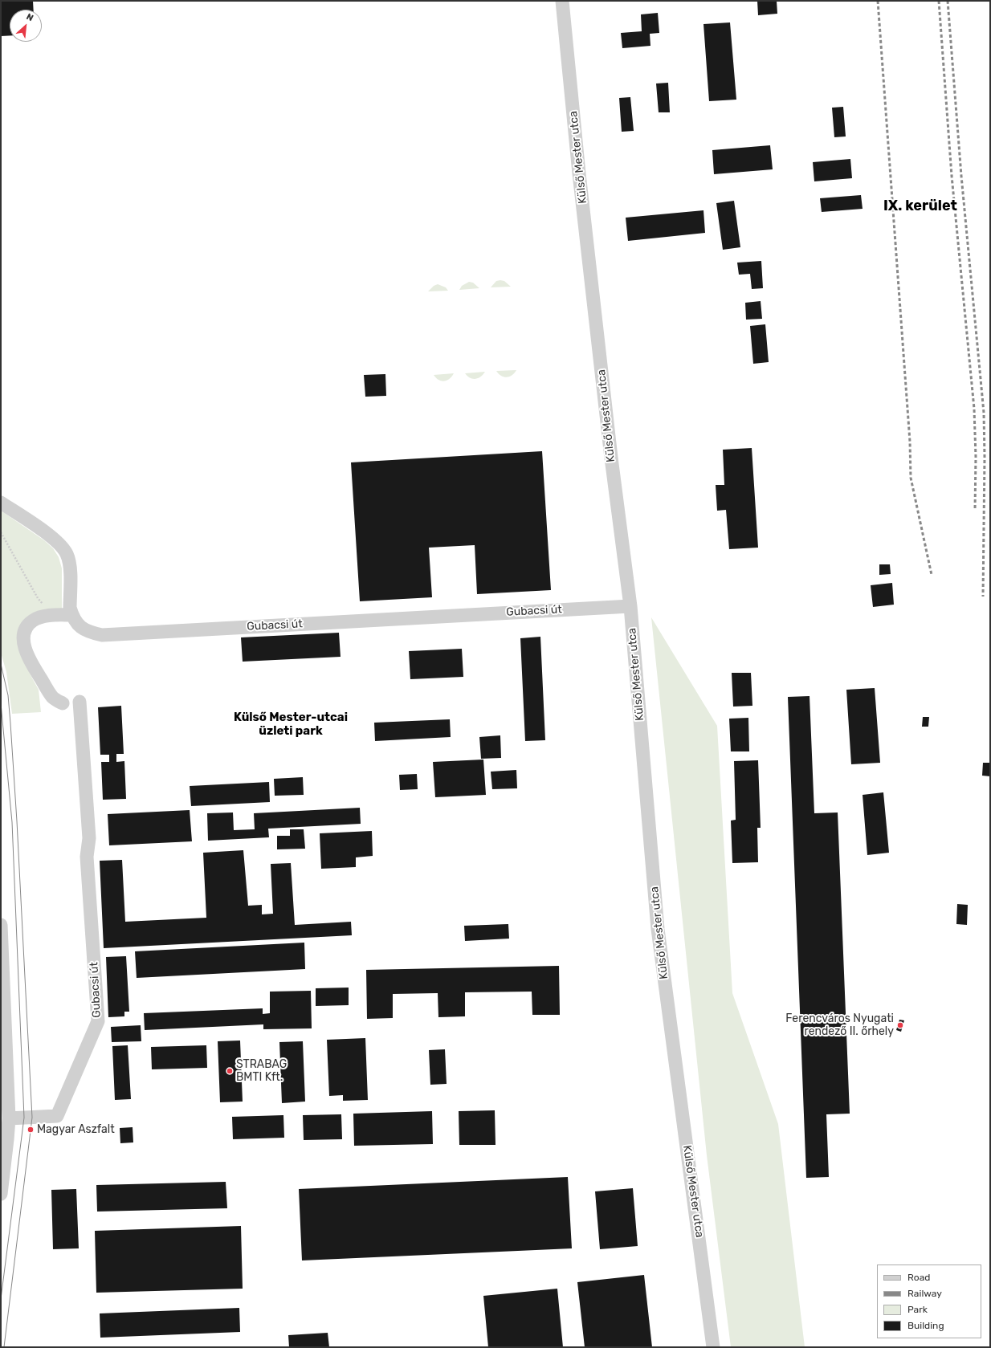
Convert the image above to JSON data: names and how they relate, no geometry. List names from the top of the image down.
{
  "streets": {
    "street": ["Külső Mester utca", "Gubacsi út"]
  },
  "crossings": [
    ["Külső Mester utca", "Gubacsi út"]
  ],
  "districts": ["IX. kerület", "Külső Mester-utcai üzleti park"],
  "places": ["Ferencváros Nyugati rendező II. őrhely", "STRABAG BMTI Kft.", "Magyar Aszfalt"],
  "legend": [
    "Road",
    "Railway",
    "Park",
    "Building"
  ],
  "north": "top right"
}
